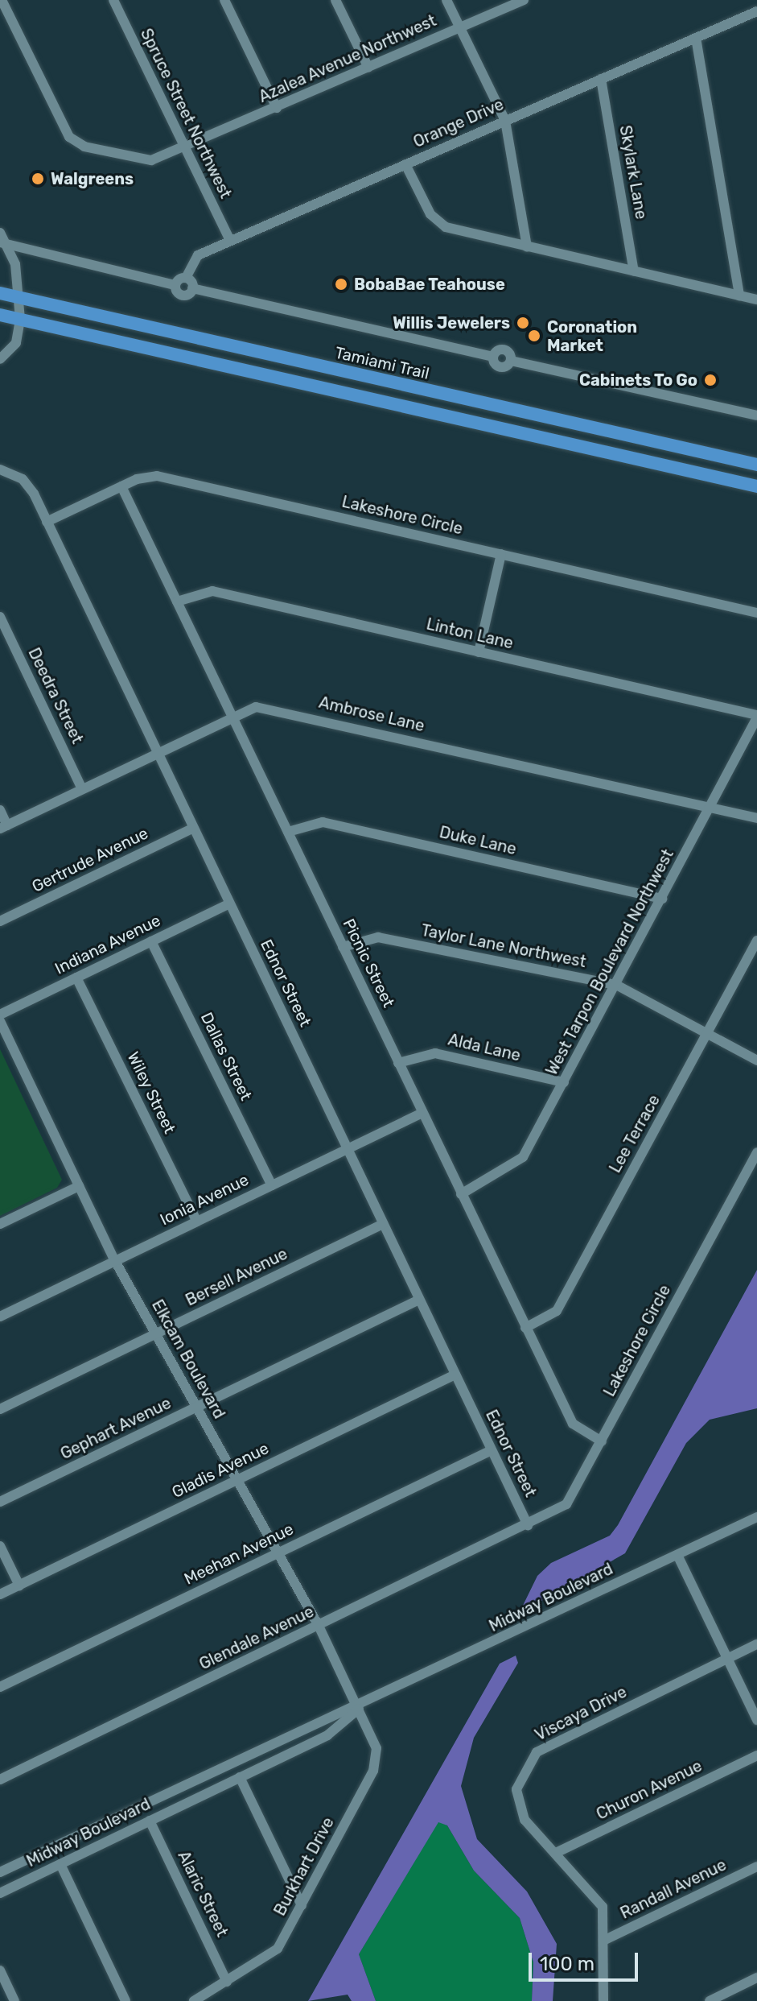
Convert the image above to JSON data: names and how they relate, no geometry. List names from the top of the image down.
{
  "streets": {
    "main road": ["Tamiami Trail"],
    "street": [
      "Azalea Avenue Northwest",
      "Spruce Street Northwest",
      "Orange Drive",
      "Skylark Lane",
      "Lakeshore Circle",
      "Linton Lane",
      "Deedra Street",
      "Ambrose Lane",
      "Duke Lane",
      "Gertrude Avenue",
      "Indiana Avenue",
      "Taylor Lane Northwest",
      "West Tarpon Boulevard Northwest",
      "Picnic Street",
      "Ednor Street",
      "Alda Lane",
      "Dallas Street",
      "Wiley Street",
      "Lee Terrace",
      "Ionia Avenue",
      "Bersell Avenue",
      "Elkcam Boulevard",
      "Gephart Avenue",
      "Gladis Avenue",
      "Meehan Avenue",
      "Midway Boulevard",
      "Glendale Avenue",
      "Viscaya Drive",
      "Churon Avenue",
      "Burkhart Drive",
      "Randall Avenue",
      "Alaric Street"
    ]
  },
  "crossings": [
    ["Azalea Avenue Northwest", "Spruce Street Northwest"],
    ["Spruce Street Northwest", "Orange Drive"],
    ["Orange Drive", "Skylark Lane"],
    ["Orange Drive", "Tamiami Trail"],
    ["Lakeshore Circle", "Picnic Street"],
    ["Lakeshore Circle", "Ednor Street"],
    ["Lakeshore Circle", "Glendale Avenue"],
    ["Linton Lane", "West Tarpon Boulevard Northwest"],
    ["Linton Lane", "Picnic Street"],
    ["Deedra Street", "Ambrose Lane"],
    ["Ambrose Lane", "West Tarpon Boulevard Northwest"],
    ["Ambrose Lane", "Picnic Street"],
    ["Ambrose Lane", "Ednor Street"],
    ["Duke Lane", "West Tarpon Boulevard Northwest"],
    ["Duke Lane", "Picnic Street"],
    ["Gertrude Avenue", "Ednor Street"],
    ["Indiana Avenue", "Ednor Street"],
    ["Indiana Avenue", "Dallas Street"],
    ["Indiana Avenue", "Wiley Street"],
    ["Taylor Lane Northwest", "West Tarpon Boulevard Northwest"],
    ["Taylor Lane Northwest", "Picnic Street"],
    ["Taylor Lane Northwest", "Lee Terrace"],
    ["West Tarpon Boulevard Northwest", "Picnic Street"],
    ["West Tarpon Boulevard Northwest", "Alda Lane"],
    ["Picnic Street", "Alda Lane"],
    ["Picnic Street", "Lee Terrace"],
    ["Picnic Street", "Ionia Avenue"],
    ["Ednor Street", "Ionia Avenue"],
    ["Ednor Street", "Bersell Avenue"],
    ["Ednor Street", "Gephart Avenue"],
    ["Ednor Street", "Gladis Avenue"],
    ["Ednor Street", "Meehan Avenue"],
    ["Ednor Street", "Glendale Avenue"],
    ["Dallas Street", "Ionia Avenue"],
    ["Wiley Street", "Ionia Avenue"],
    ["Ionia Avenue", "Elkcam Boulevard"],
    ["Bersell Avenue", "Elkcam Boulevard"],
    ["Elkcam Boulevard", "Gephart Avenue"],
    ["Elkcam Boulevard", "Gladis Avenue"],
    ["Elkcam Boulevard", "Meehan Avenue"],
    ["Elkcam Boulevard", "Midway Boulevard"],
    ["Elkcam Boulevard", "Glendale Avenue"],
    ["Elkcam Boulevard", "Burkhart Drive"],
    ["Midway Boulevard", "Burkhart Drive"],
    ["Midway Boulevard", "Alaric Street"],
    ["Viscaya Drive", "Churon Avenue"],
    ["Viscaya Drive", "Randall Avenue"],
    ["Burkhart Drive", "Alaric Street"]
  ],
  "places": [
    "Walgreens",
    "BobaBae Teahouse",
    "Willis Jewelers",
    "Coronation Market",
    "Cabinets To Go"
  ],
  "scale_bar": "100 m"
}
